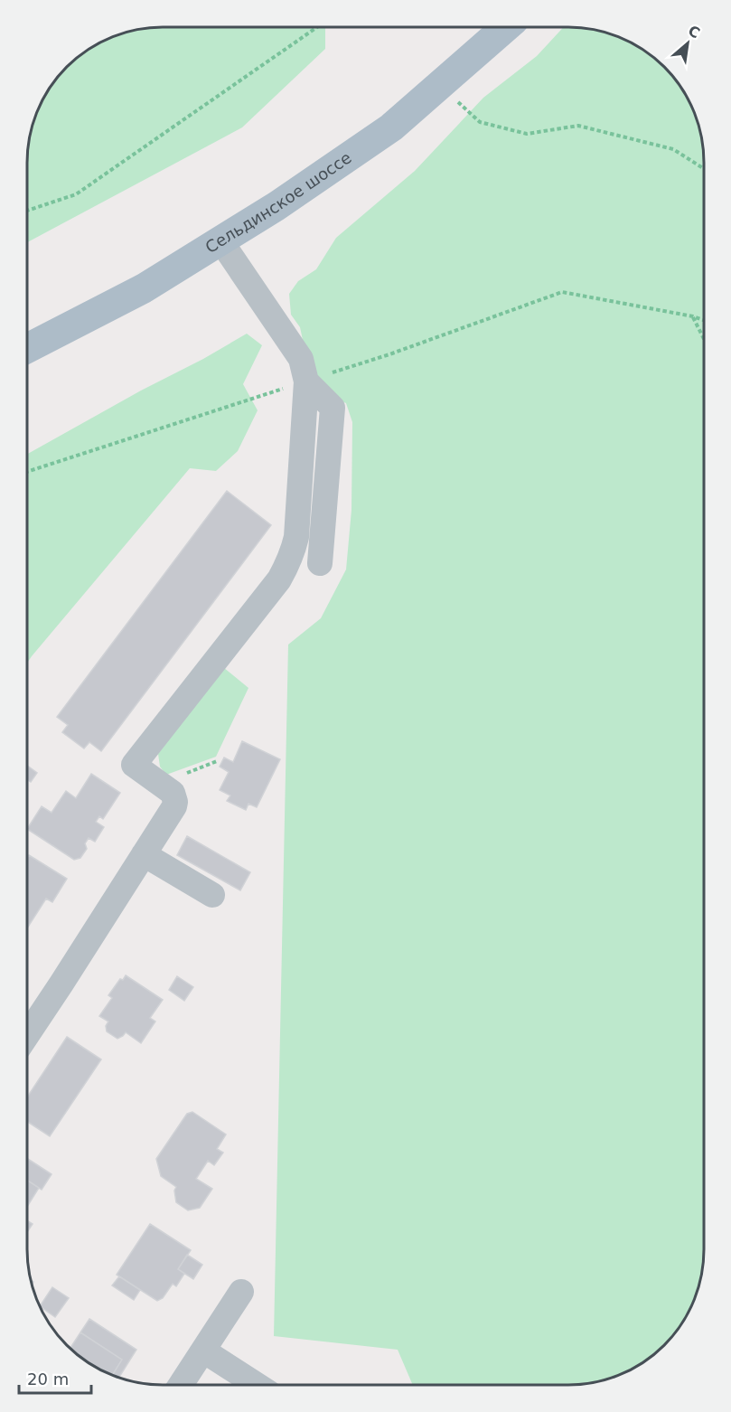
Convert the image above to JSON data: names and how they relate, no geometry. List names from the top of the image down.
{
  "streets": {
    "main road": ["Сельдинское шоссе"]
  },
  "scale_bar": "20 m",
  "north": "top right"
}
